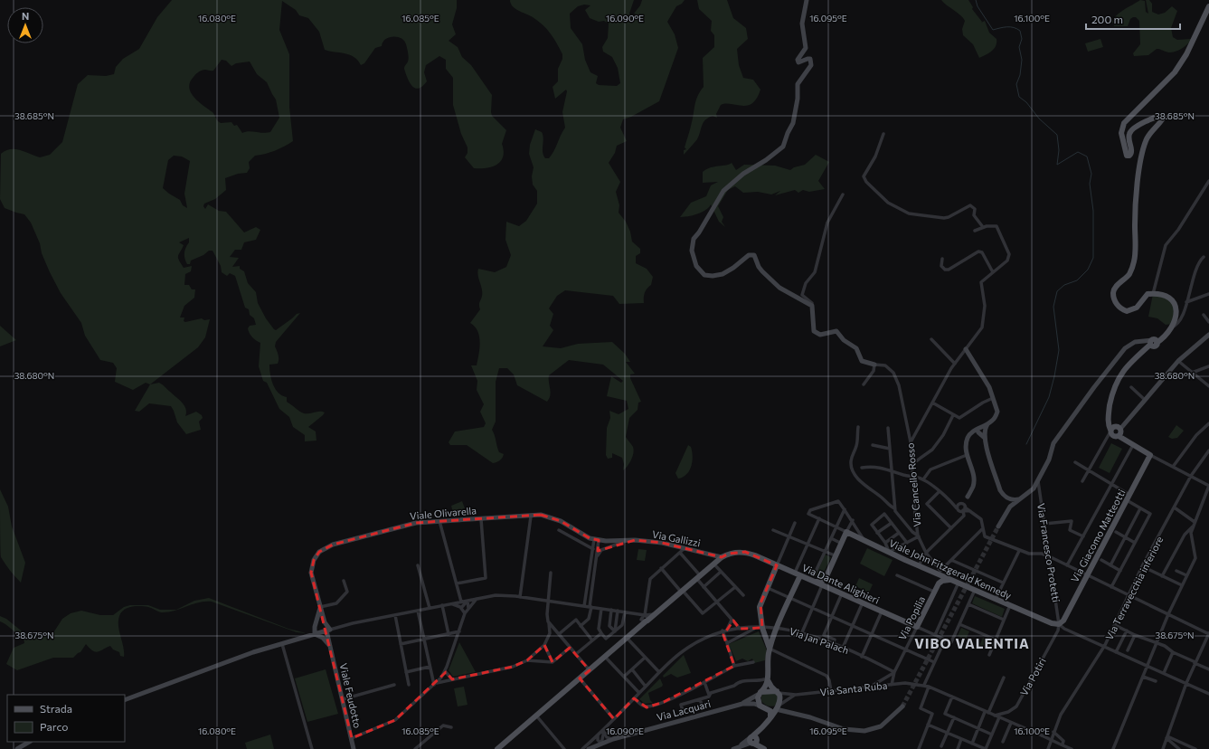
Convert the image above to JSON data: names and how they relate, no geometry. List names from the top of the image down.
{
  "streets": {
    "main road": [
      "Via Giacomo Matteotti",
      "Viale John Fitzgerald Kennedy",
      "Via Dante Alighieri",
      "Via Popilia"
    ],
    "street": [
      "Via Cancello Rosso",
      "Viale Olivarella",
      "Via Gallizzi",
      "Via Francesco Protetti",
      "Via Terravecchia inferiore",
      "Via Jan Palach",
      "Via Potiri",
      "Via Santa Ruba",
      "Viale Feudotto",
      "Via Lacquari"
    ]
  },
  "crossings": [
    ["Viale Olivarella", "Via Gallizzi"],
    ["Viale Olivarella", "Viale Feudotto"],
    ["Via Giacomo Matteotti", "Via Francesco Protetti"],
    ["Via Giacomo Matteotti", "Viale John Fitzgerald Kennedy"],
    ["Via Giacomo Matteotti", "Via Potiri"],
    ["Via Gallizzi", "Via Dante Alighieri"],
    ["Via Francesco Protetti", "Viale John Fitzgerald Kennedy"],
    ["Via Francesco Protetti", "Via Potiri"],
    ["Viale John Fitzgerald Kennedy", "Via Popilia"],
    ["Viale John Fitzgerald Kennedy", "Via Potiri"],
    ["Via Dante Alighieri", "Via Popilia"],
    ["Via Popilia", "Via Jan Palach"],
    ["Via Popilia", "Via Santa Ruba"],
    ["Via Potiri", "Via Santa Ruba"]
  ],
  "districts": ["VIBO VALENTIA"],
  "legend": ["Strada", "Parco"],
  "scale_bar": "200 m",
  "north": "top",
  "coordinates": [
    "16.080°E",
    "16.085°E",
    "16.090°E",
    "16.095°E",
    "16.100°E",
    "38.685°N",
    "38.680°N",
    "38.675°N"
  ]
}
